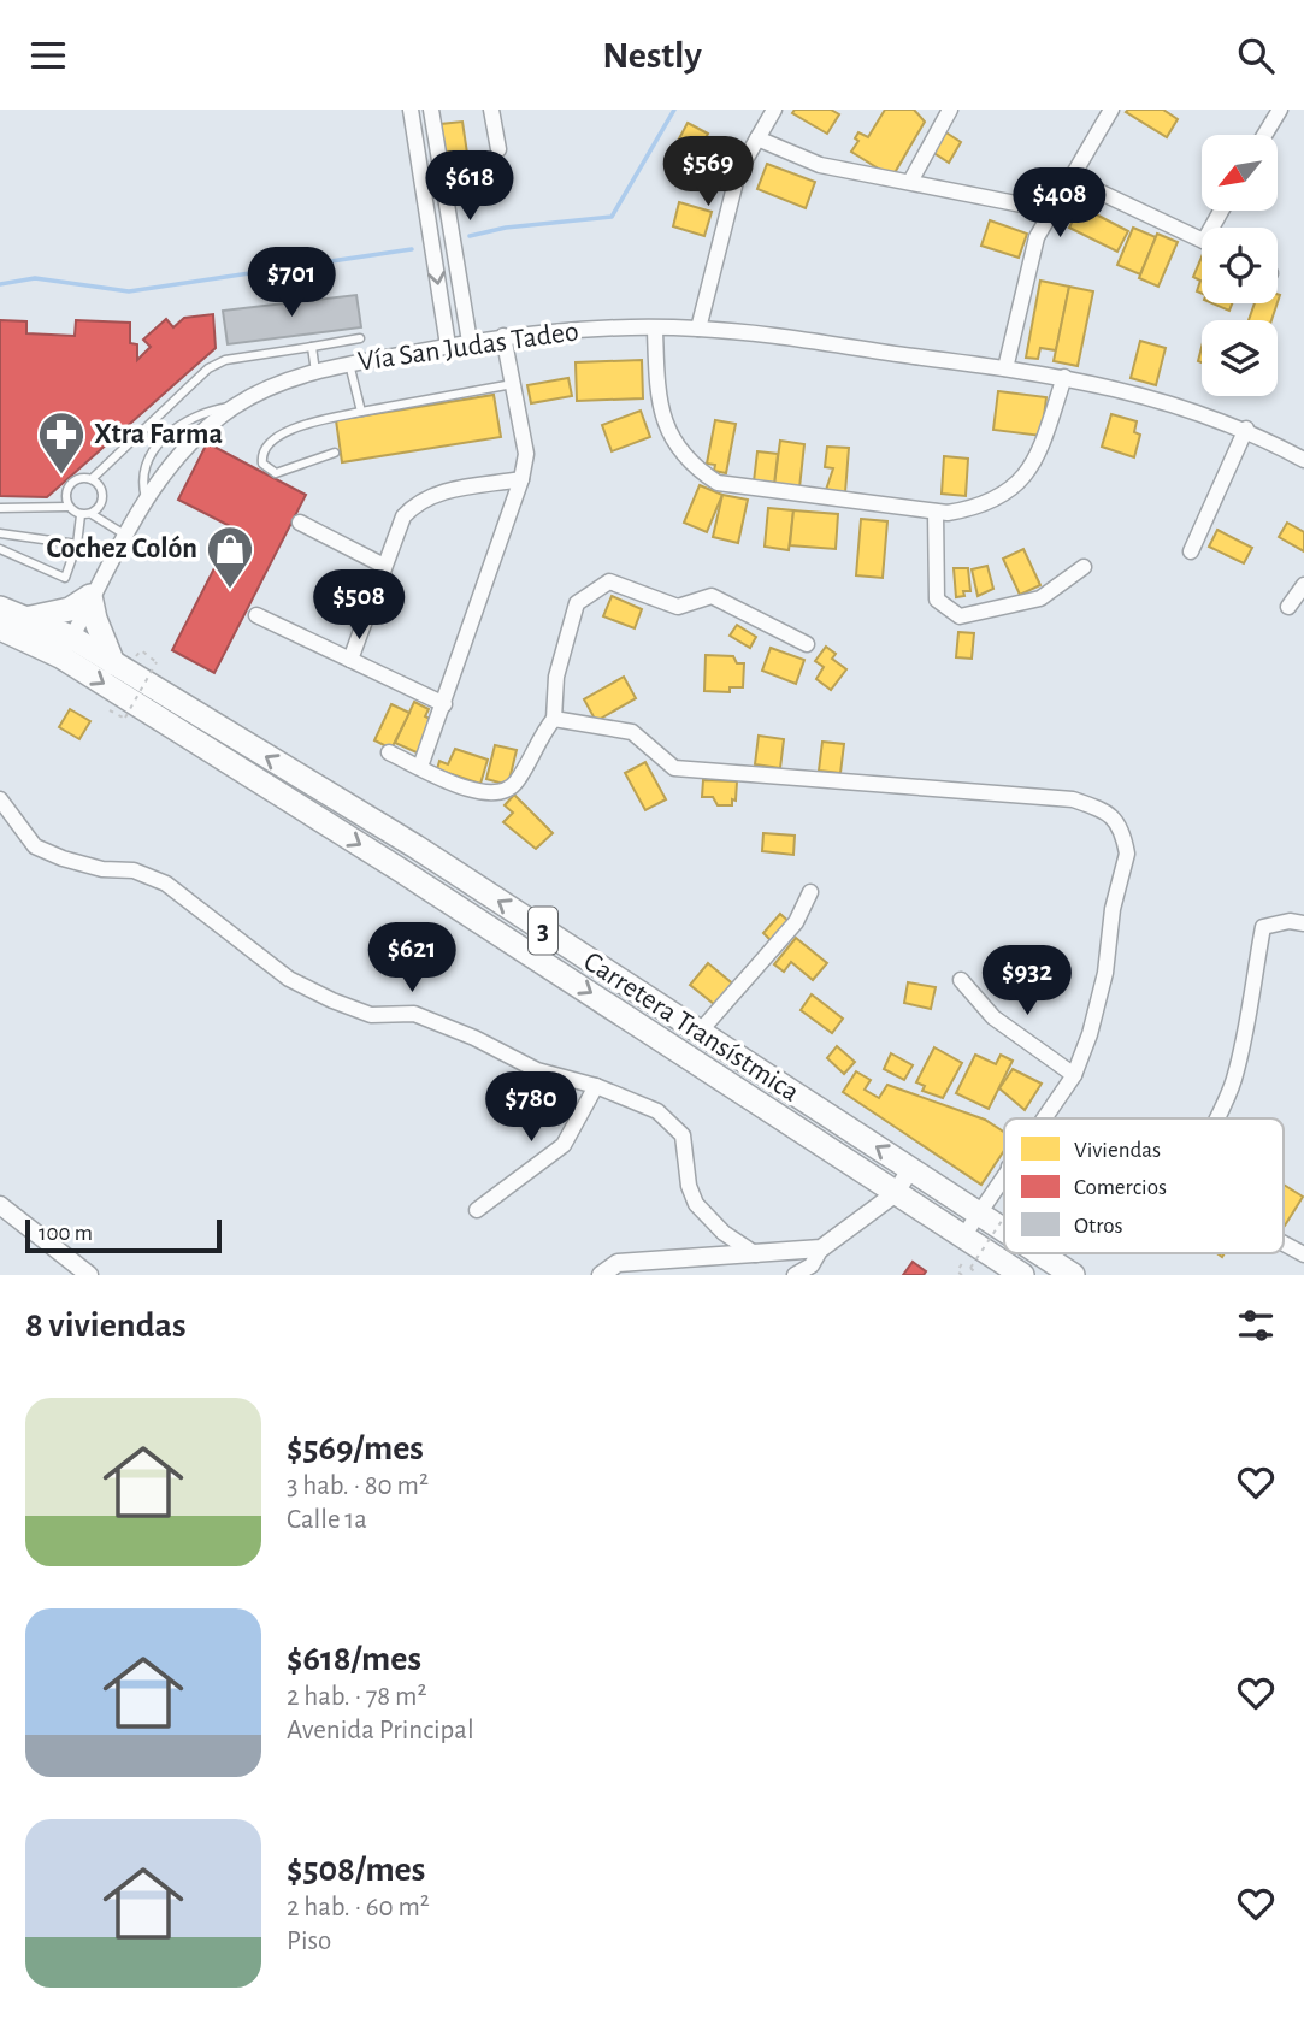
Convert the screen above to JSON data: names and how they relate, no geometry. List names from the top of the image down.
{
  "streets": {
    "main road": ["3", "Carretera Transístmica"],
    "street": ["Vía San Judas Tadeo"]
  },
  "crossings": [
    ["Vía San Judas Tadeo", "Carretera Transístmica"]
  ],
  "places": {
    "pharmacy": ["Xtra Farma"],
    "shop": ["Cochez Colón"]
  },
  "legend": ["Viviendas", "Comercios", "Otros"],
  "scale_bar": "100 m",
  "north": "bottom left",
  "page": {
    "header": "Nestly",
    "price": [
      "$569",
      "$618",
      "$408",
      "$701",
      "$508",
      "$621",
      "$932",
      "$780"
    ],
    "scale": "100 m",
    "heading": "8 viviendas",
    "list": [
      {
        "name": "$569/mes",
        "note": "3 hab. · 80 m² · Calle 1a"
      },
      {
        "name": "$618/mes",
        "note": "2 hab. · 78 m² · Avenida Principal"
      },
      {
        "name": "$508/mes",
        "note": "2 hab. · 60 m² · Piso"
      }
    ]
  }
}
